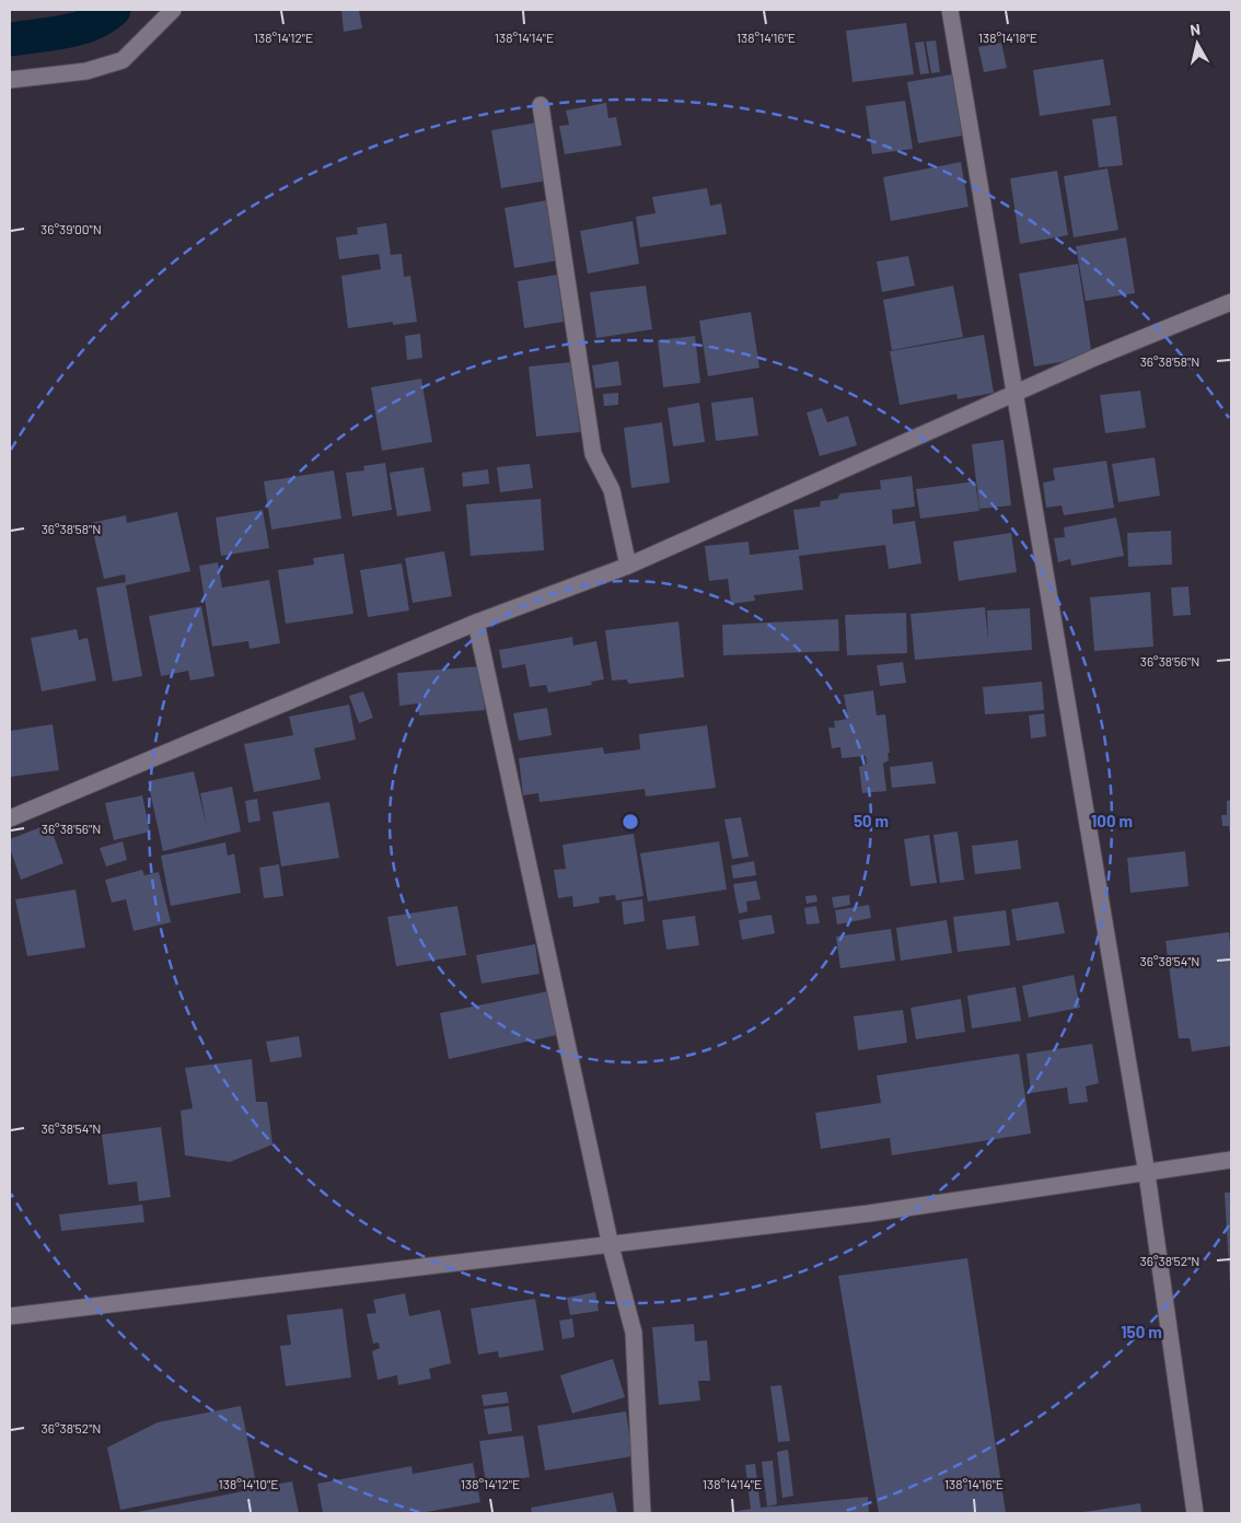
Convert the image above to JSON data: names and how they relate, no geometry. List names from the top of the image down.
{
  "north": "top",
  "coordinates": [
    "138°14'12\"E",
    "138°14'14\"E",
    "138°14'16\"E",
    "138°14'18\"E",
    "36°39'00\"N",
    "36°38'58\"N",
    "36°38'56\"N",
    "36°38'54\"N",
    "36°38'52\"N",
    "138°14'10\"E"
  ],
  "rings": ["50 m", "100 m", "150 m"]
}
